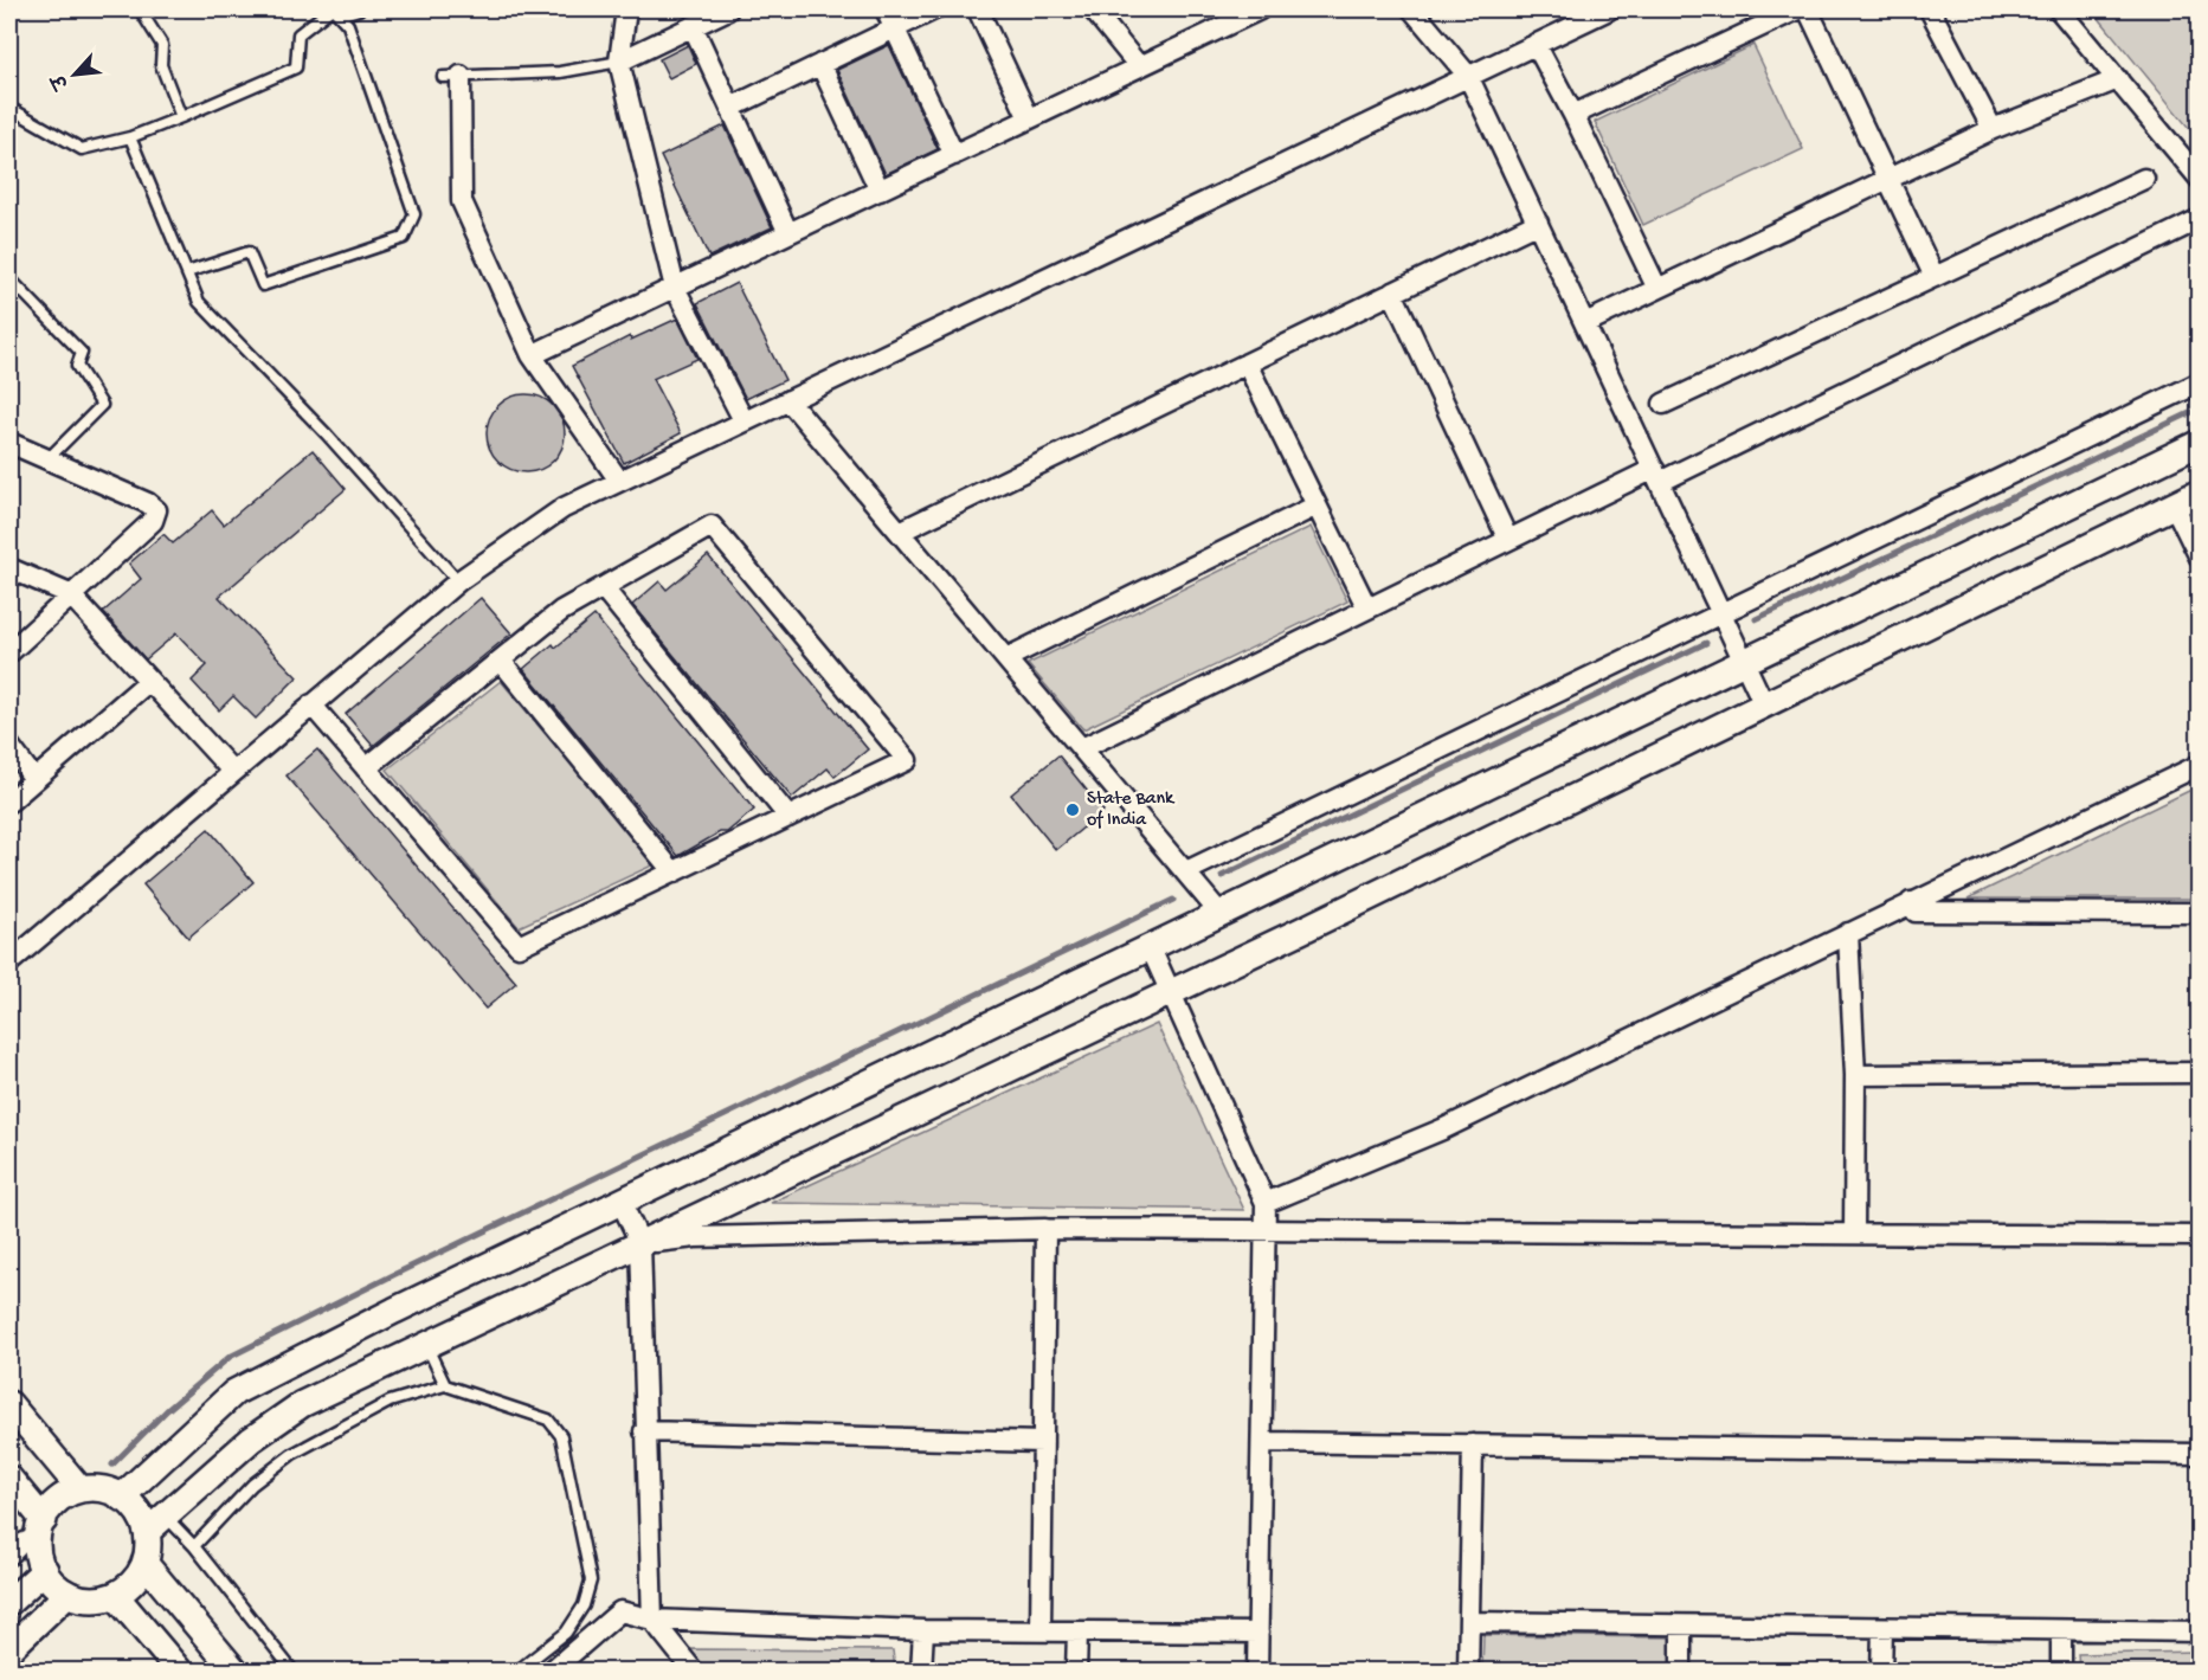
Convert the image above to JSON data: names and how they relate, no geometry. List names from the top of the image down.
{
  "places": ["State Bank of India"],
  "north": "bottom left"
}
